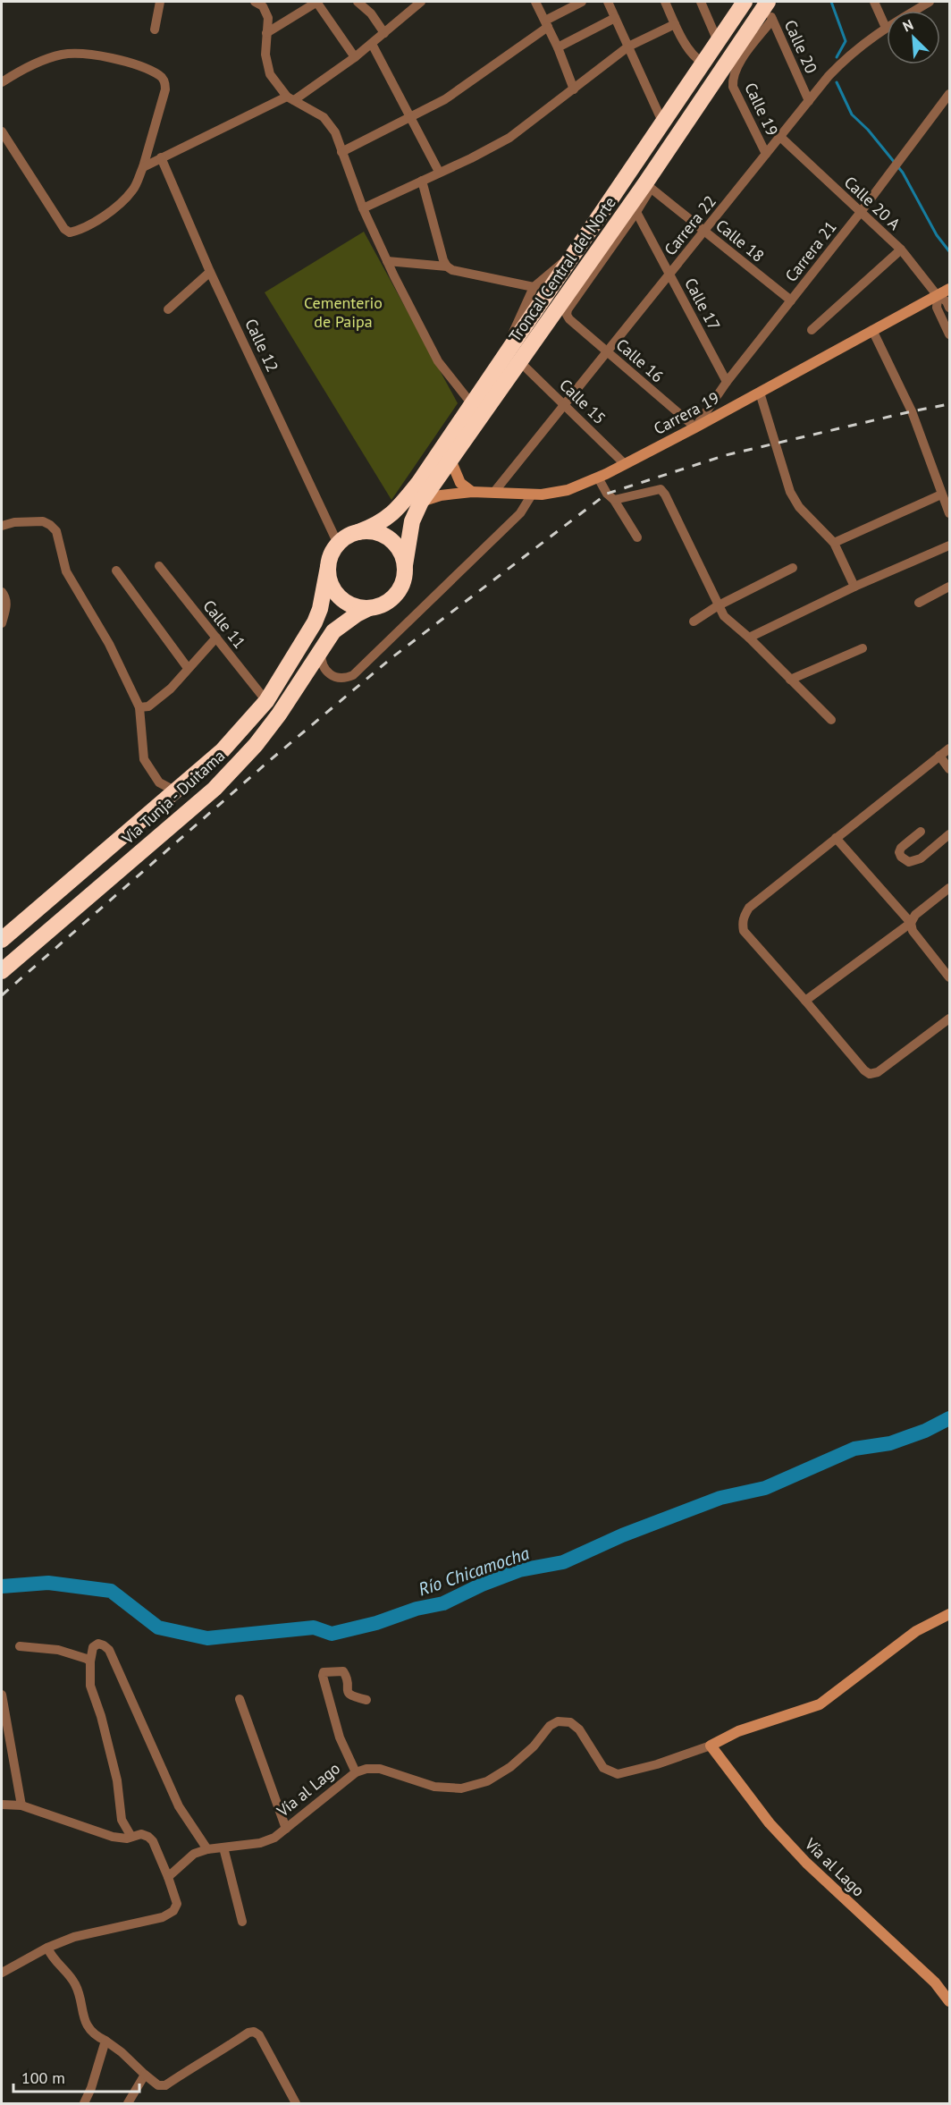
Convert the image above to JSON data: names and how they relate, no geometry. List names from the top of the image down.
{
  "streets": {
    "highway": ["Troncal Central del Norte", "Vía Tunja - Duitama"],
    "street": [
      "Calle 20",
      "Calle 19",
      "Calle 20 A",
      "Carrera 22",
      "Calle 18",
      "Carrera 21",
      "Calle 17",
      "Calle 12",
      "Calle 16",
      "Calle 15",
      "Carrera 19",
      "Calle 11",
      "Vía al Lago"
    ]
  },
  "crossings": [
    ["Calle 20", "Calle 19"],
    ["Calle 20", "Carrera 22"],
    ["Calle 20", "Troncal Central del Norte"],
    ["Calle 19", "Carrera 22"],
    ["Calle 20 A", "Carrera 22"],
    ["Calle 20 A", "Carrera 21"],
    ["Calle 20 A", "Carrera 19"],
    ["Carrera 22", "Calle 18"],
    ["Carrera 22", "Calle 17"],
    ["Carrera 22", "Calle 16"],
    ["Carrera 22", "Calle 15"],
    ["Carrera 22", "Carrera 19"],
    ["Calle 18", "Carrera 21"],
    ["Calle 18", "Troncal Central del Norte"],
    ["Carrera 21", "Calle 17"],
    ["Carrera 21", "Calle 16"],
    ["Carrera 21", "Carrera 19"],
    ["Troncal Central del Norte", "Calle 12"],
    ["Troncal Central del Norte", "Calle 15"],
    ["Troncal Central del Norte", "Carrera 19"],
    ["Troncal Central del Norte", "Vía Tunja - Duitama"],
    ["Calle 17", "Calle 16"],
    ["Calle 12", "Vía Tunja - Duitama"],
    ["Calle 16", "Carrera 19"],
    ["Calle 15", "Carrera 19"],
    ["Calle 11", "Vía Tunja - Duitama"]
  ],
  "water": ["Río Chicamocha"],
  "parks": ["Cementerio de Paipa"],
  "scale_bar": "100 m",
  "north": "top left"
}
